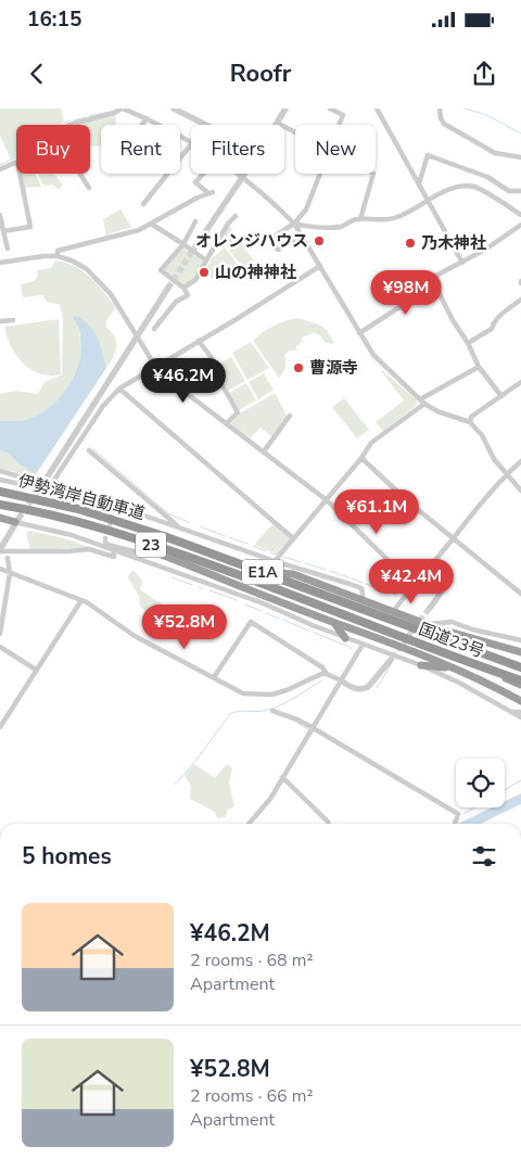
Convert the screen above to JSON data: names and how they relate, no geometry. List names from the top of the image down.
{
  "streets": {
    "highway": [
      "伊勢湾岸自動車道",
      "23",
      "E1A",
      "国道23号"
    ]
  },
  "crossings": [
    ["伊勢湾岸自動車道", "国道23号"],
    ["23", "国道23号"]
  ],
  "places": [
    "オレンジハウス",
    "乃木神社",
    "山の神神社",
    "曹源寺"
  ],
  "page": {
    "status": "16:15",
    "header": "Roofr",
    "chip": [
      "Buy",
      "Rent",
      "Filters",
      "New"
    ],
    "price": [
      "¥98M",
      "¥46.2M",
      "¥61.1M",
      "¥42.4M",
      "¥52.8M"
    ],
    "heading": "5 homes",
    "list": [
      {
        "name": "¥46.2M",
        "note": "2 rooms · 68 m² · Apartment"
      },
      {
        "name": "¥52.8M",
        "note": "2 rooms · 66 m² · Apartment"
      }
    ]
  }
}
